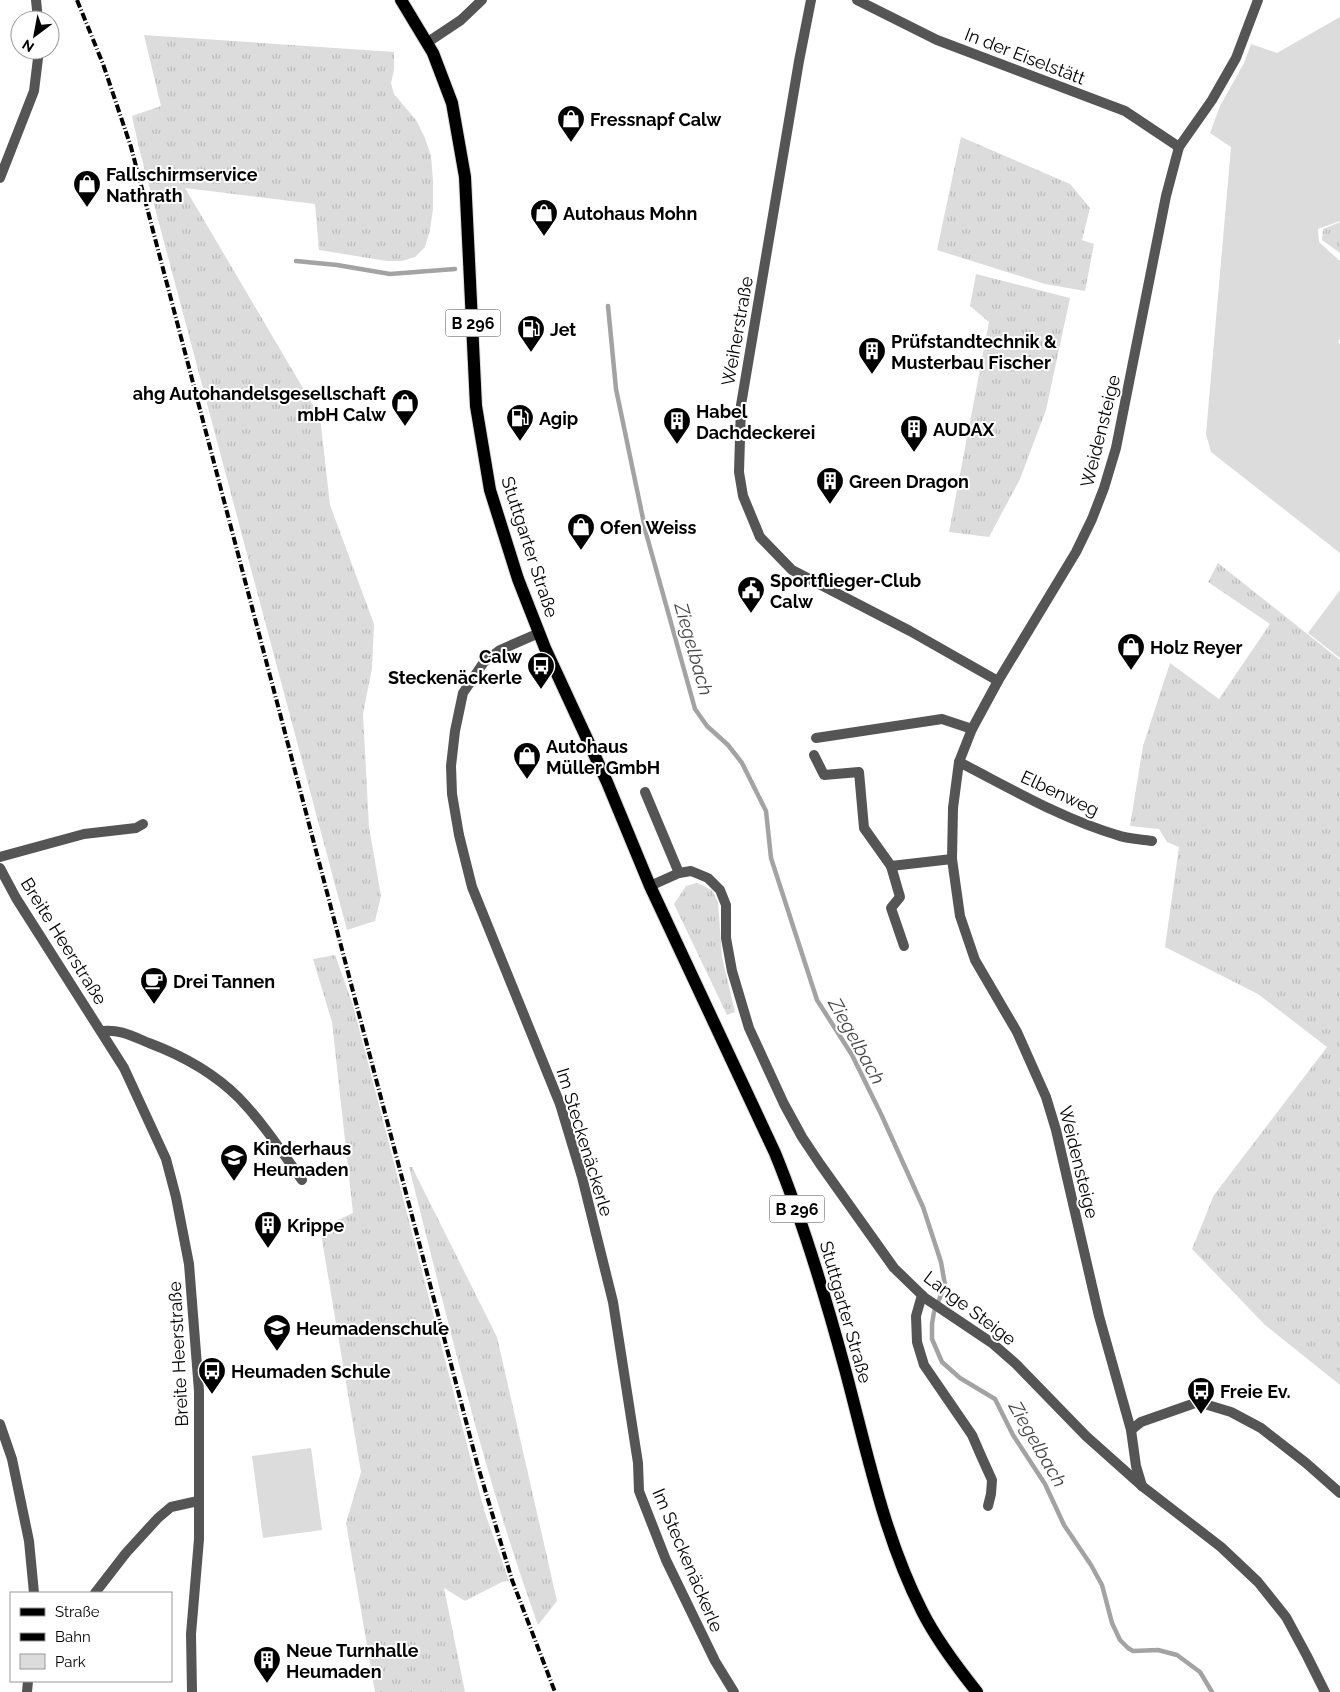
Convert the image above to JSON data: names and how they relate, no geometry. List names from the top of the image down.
{
  "streets": {
    "main road": ["B 296", "Stuttgarter Straße"],
    "street": [
      "In der Eiselstätt",
      "Weiherstraße",
      "Weidensteige",
      "Elbenweg",
      "Breite Heerstraße",
      "Im Steckenäckerle",
      "Lange Steige"
    ]
  },
  "crossings": [
    ["In der Eiselstätt", "Weidensteige"],
    ["Weiherstraße", "Weidensteige"],
    ["Weidensteige", "Elbenweg"],
    ["Weidensteige", "Lange Steige"],
    ["Stuttgarter Straße", "Im Steckenäckerle"]
  ],
  "water": ["Ziegelbach"],
  "places": {
    "shop": [
      "Fressnapf Calw",
      "Fallschirmservice Nathrath",
      "Autohaus Mohn",
      "ahg Autohandelsgesellschaft mbH Calw",
      "Ofen Weiss",
      "Holz Reyer",
      "Autohaus Müller GmbH"
    ],
    "fuel station": ["Jet", "Agip"],
    "building": [
      "Prüfstandtechnik & Musterbau Fischer",
      "Habel Dachdeckerei",
      "AUDAX",
      "Green Dragon",
      "Krippe",
      "Neue Turnhalle Heumaden"
    ],
    "public building": ["Sportflieger-Club Calw"],
    "bus stop": ["Calw Steckenäckerle", "Heumaden Schule", "Freie Ev."],
    "cafe": ["Drei Tannen"],
    "school or university": ["Kinderhaus Heumaden", "Heumadenschule"]
  },
  "legend": ["Straße", "Bahn", "Park"],
  "north": "bottom left"
}
